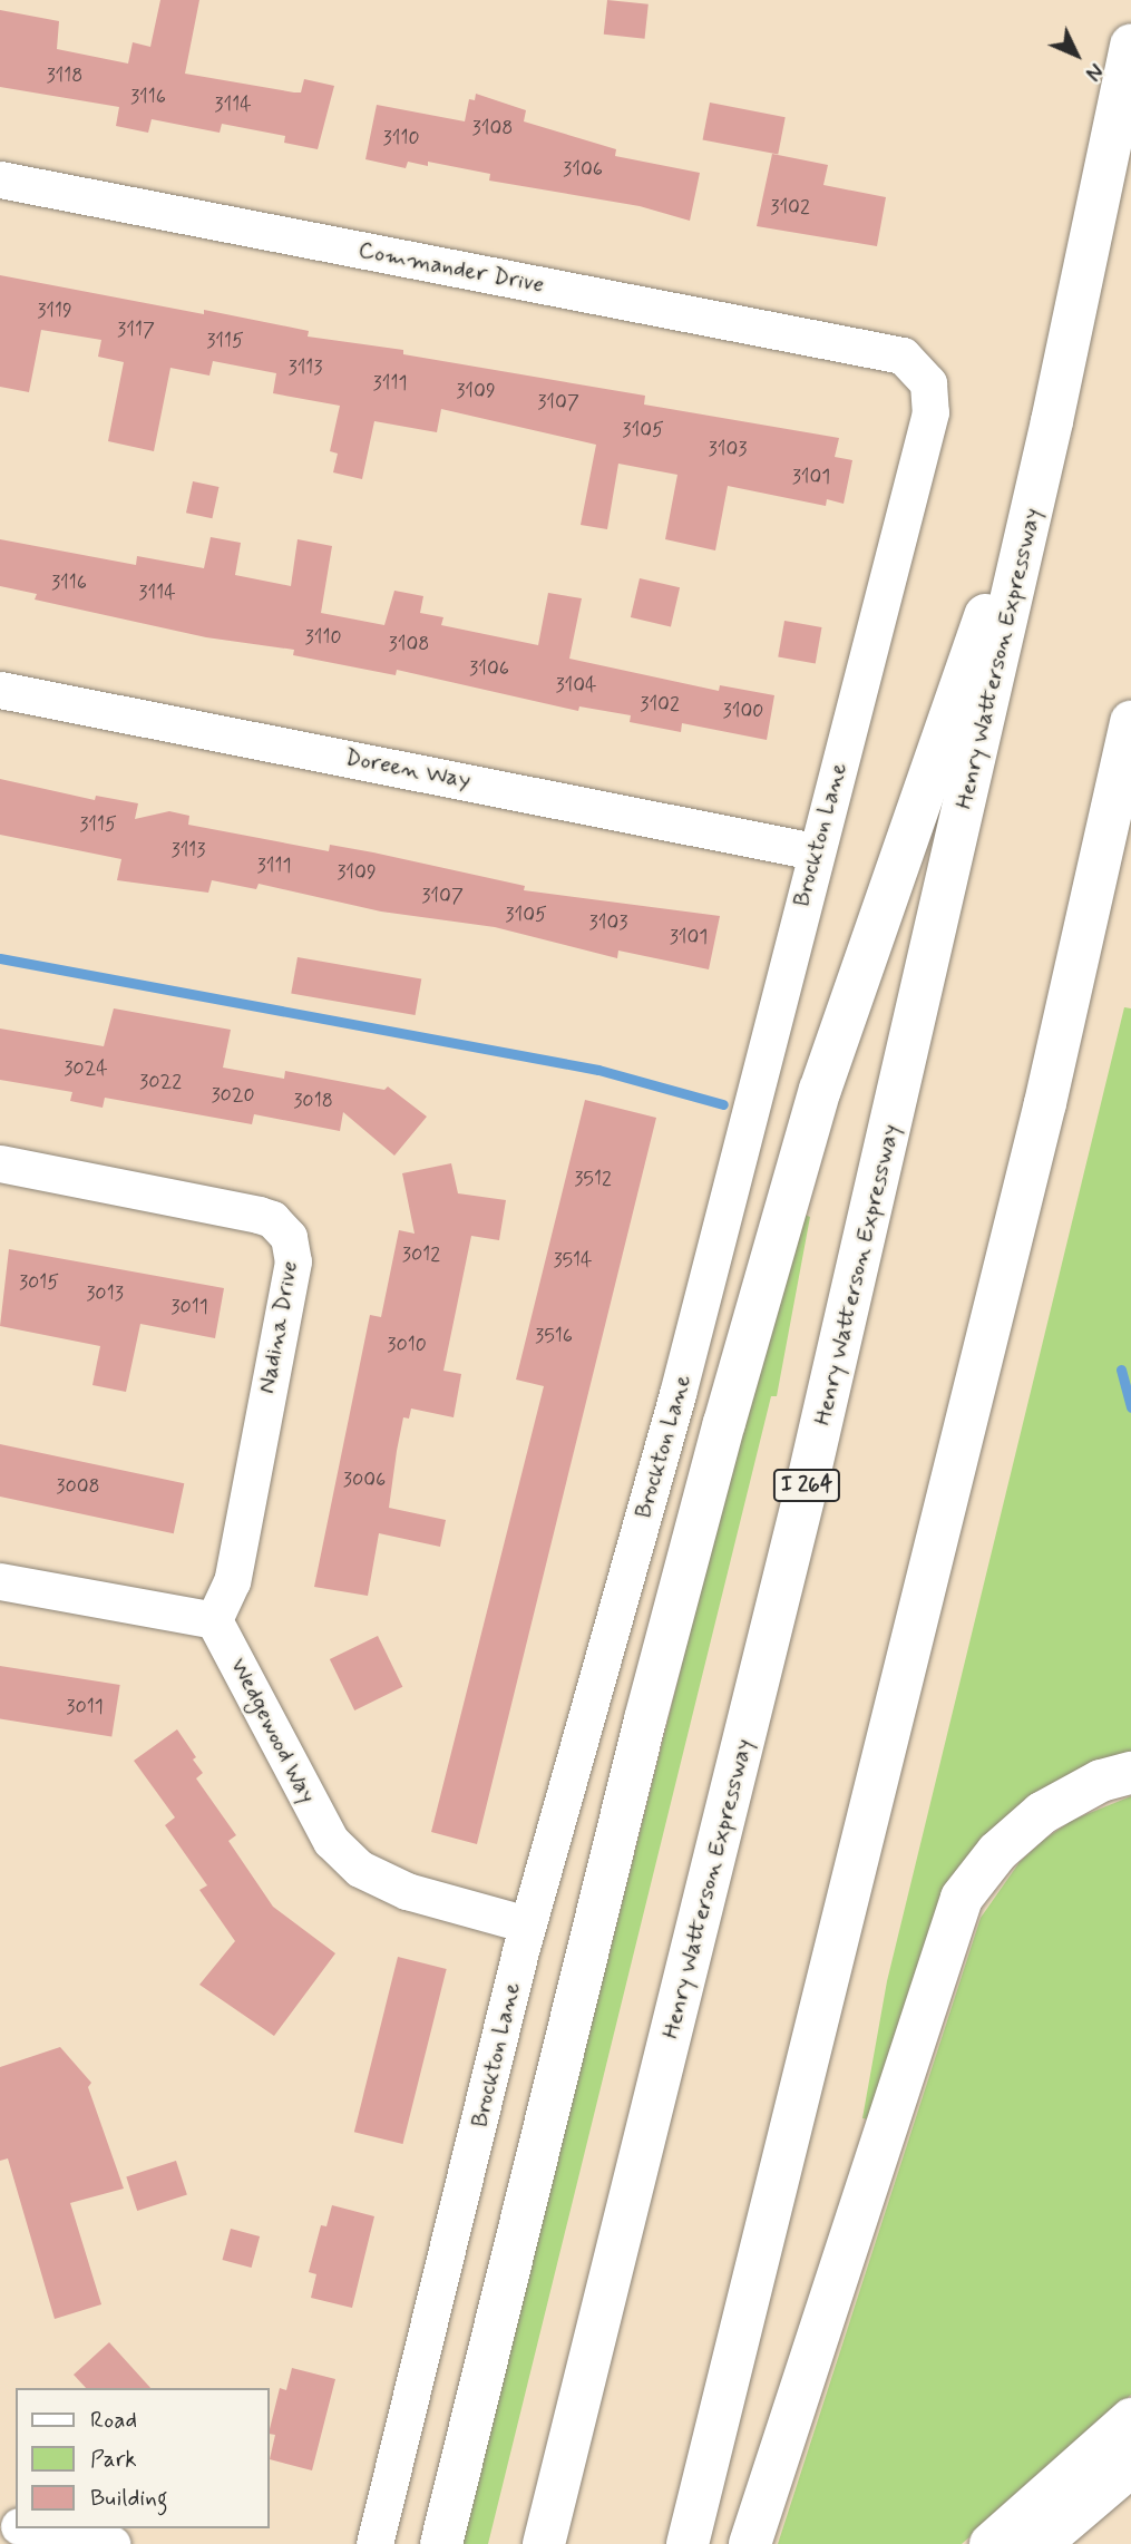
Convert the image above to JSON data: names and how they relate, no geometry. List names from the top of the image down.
{
  "streets": {
    "main road": ["Henry Watterson Expressway", "I 264"],
    "street": [
      "Commander Drive",
      "Doreen Way",
      "Brockton Lane",
      "Nadina Drive",
      "Wedgewood Way"
    ]
  },
  "crossings": [
    ["Commander Drive", "Brockton Lane"],
    ["Doreen Way", "Brockton Lane"],
    ["Brockton Lane", "Wedgewood Way"],
    ["Nadina Drive", "Wedgewood Way"]
  ],
  "house_numbers": [
    "3118",
    "3116",
    "3114",
    "3108",
    "3110",
    "3106",
    "3102",
    "3119",
    "3117",
    "3115",
    "3113",
    "3111",
    "3109",
    "3107",
    "3105",
    "3103",
    "3101",
    "3116",
    "3114",
    "3110",
    "3108",
    "3106",
    "3104",
    "3102",
    "3100",
    "3115",
    "3113",
    "3111",
    "3109",
    "3107",
    "3105",
    "3103",
    "3101",
    "3024",
    "3022",
    "3020",
    "3018",
    "3512",
    "3012",
    "3514",
    "3015",
    "3013",
    "3011",
    "3516",
    "3010",
    "3006",
    "3008",
    "3011"
  ],
  "legend": ["Road", "Park", "Building"],
  "north": "bottom right"
}
